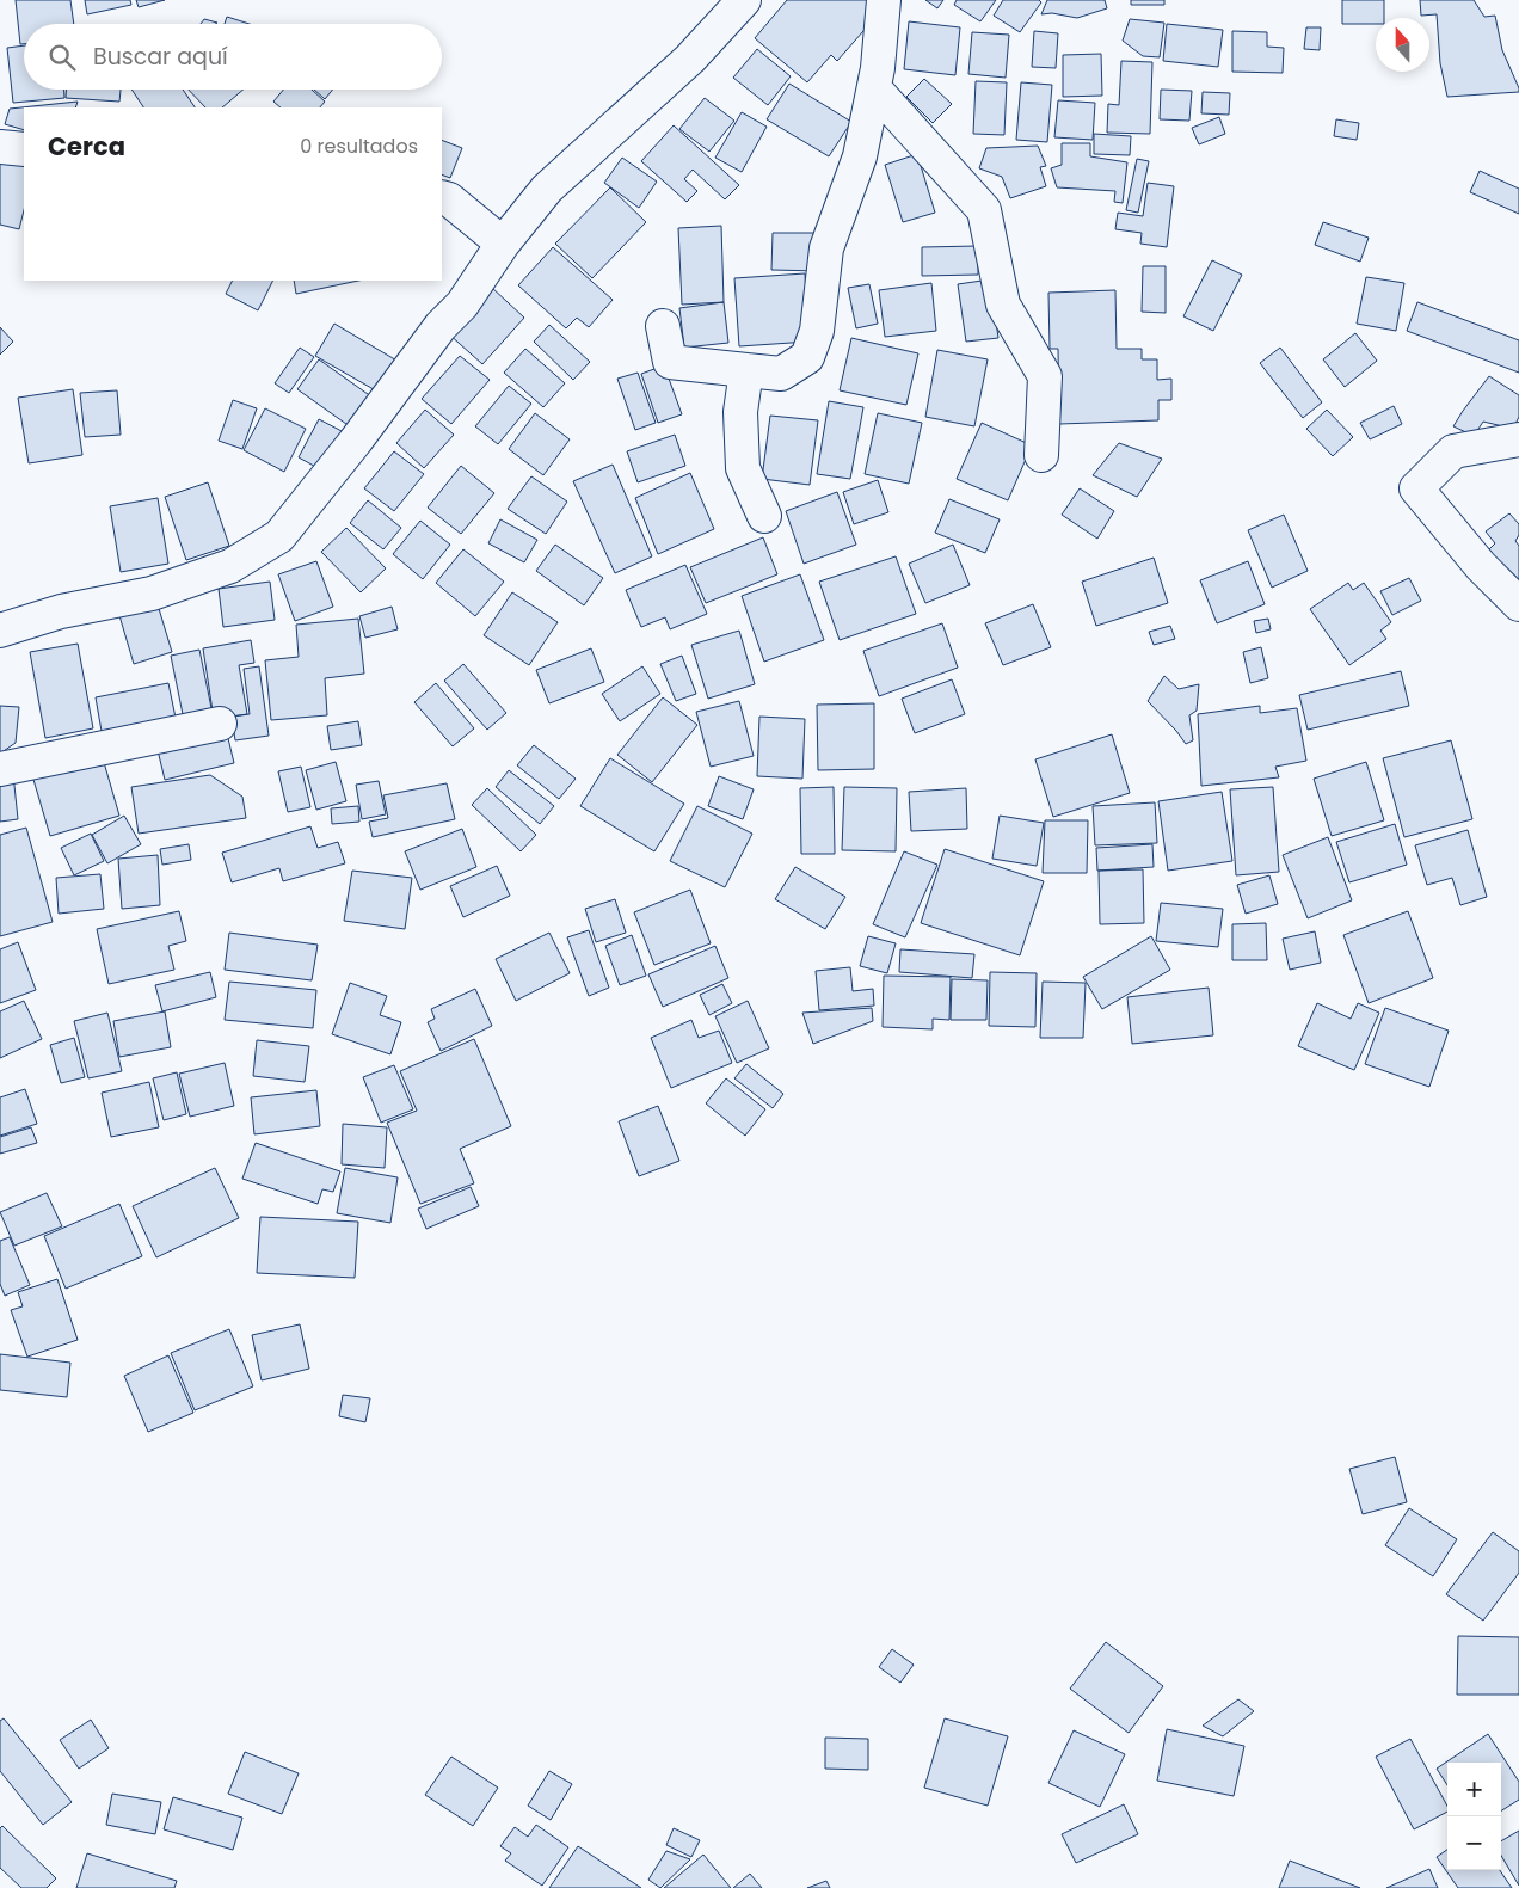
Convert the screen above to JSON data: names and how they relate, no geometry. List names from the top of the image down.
{
  "north": "top",
  "page": {
    "search": "Buscar aquí",
    "heading": ["Cerca", "0 resultados"],
    "map_buttons": ["+", "−"]
  }
}
